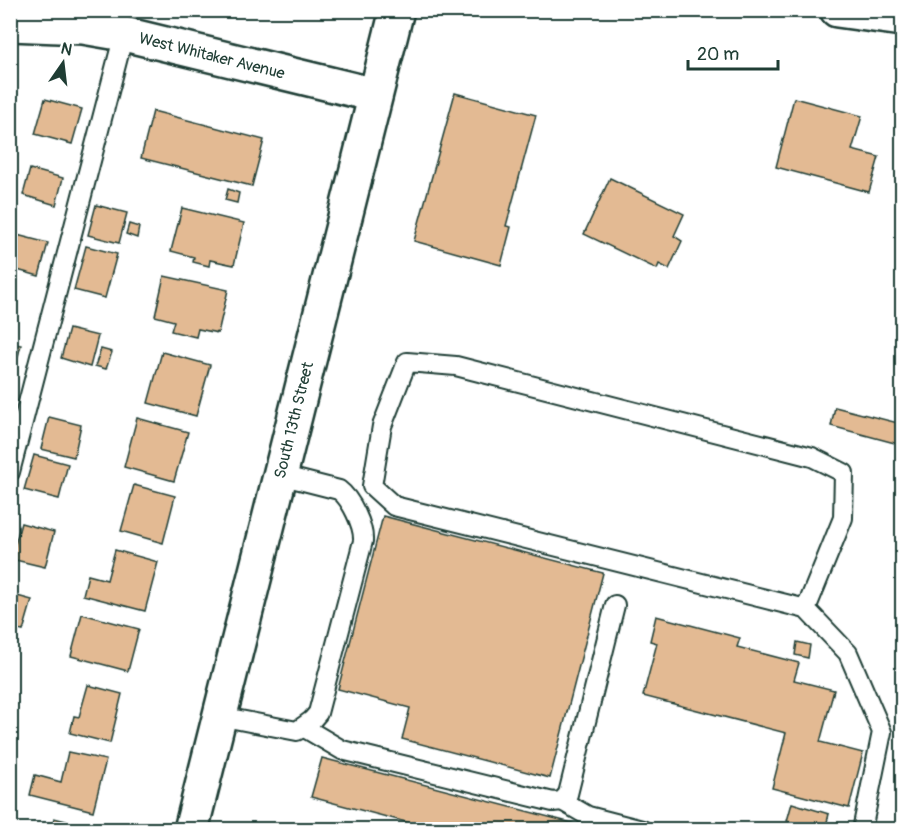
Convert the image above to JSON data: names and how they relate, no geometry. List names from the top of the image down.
{
  "streets": {
    "main road": ["West Whitaker Avenue", "South 13th Street"]
  },
  "crossings": [
    ["West Whitaker Avenue", "South 13th Street"]
  ],
  "scale_bar": "20 m",
  "north": "top"
}
